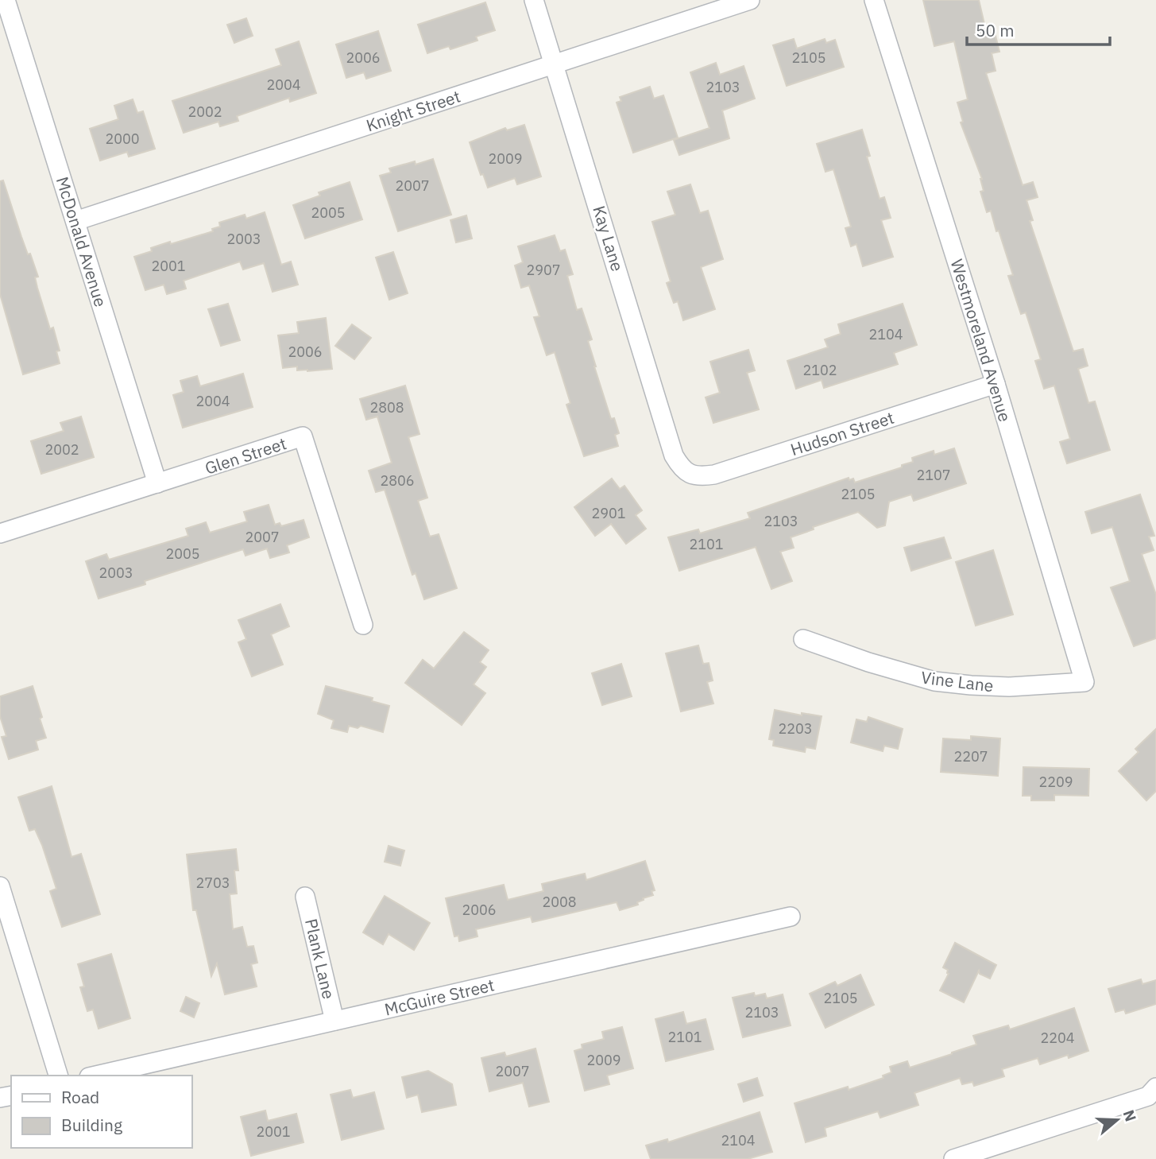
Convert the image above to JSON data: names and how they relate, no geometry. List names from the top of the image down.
{
  "streets": {
    "street": [
      "Knight Street",
      "Kay Lane",
      "McDonald Avenue",
      "Westmoreland Avenue",
      "Hudson Street",
      "Glen Street",
      "Vine Lane",
      "Plank Lane",
      "McGuire Street"
    ]
  },
  "crossings": [
    ["Knight Street", "Kay Lane"],
    ["Knight Street", "McDonald Avenue"],
    ["Kay Lane", "Hudson Street"],
    ["McDonald Avenue", "Glen Street"],
    ["Westmoreland Avenue", "Hudson Street"],
    ["Westmoreland Avenue", "Vine Lane"],
    ["Plank Lane", "McGuire Street"]
  ],
  "house_numbers": [
    "2006",
    "2105",
    "2004",
    "2103",
    "2002",
    "2000",
    "2009",
    "2007",
    "2005",
    "2003",
    "2001",
    "2907",
    "2104",
    "2006",
    "2102",
    "2004",
    "2808",
    "2002",
    "2107",
    "2806",
    "2105",
    "2901",
    "2103",
    "2007",
    "2101",
    "2005",
    "2003",
    "2203",
    "2207",
    "2209",
    "2703",
    "2008",
    "2006",
    "2105",
    "2103",
    "2101",
    "2204",
    "2009",
    "2007",
    "2001",
    "2104"
  ],
  "legend": ["Road", "Building"],
  "scale_bar": "50 m",
  "north": "right"
}
